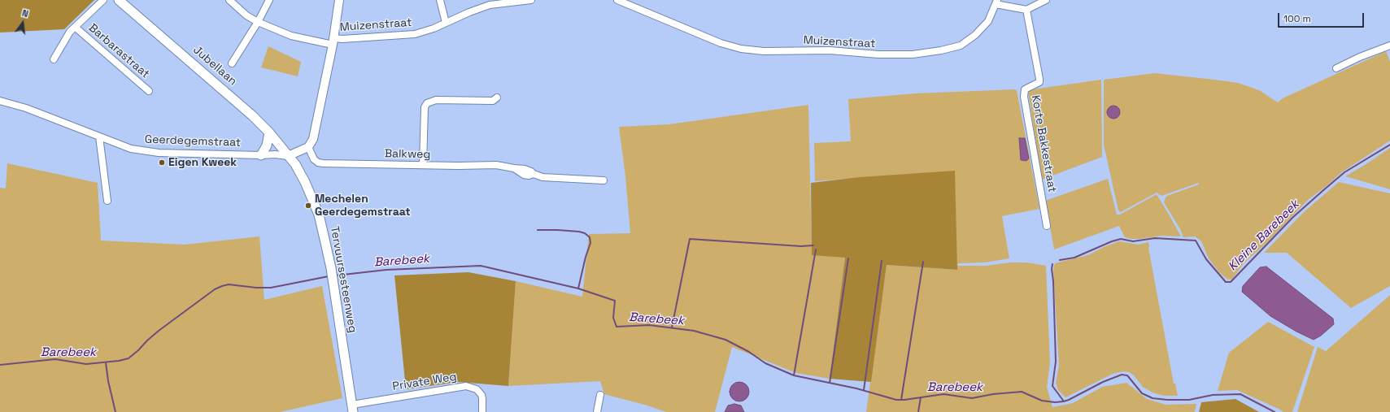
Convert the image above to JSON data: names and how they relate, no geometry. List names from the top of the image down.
{
  "streets": {
    "main road": ["Jubellaan", "Tervuursesteenweg"],
    "street": [
      "Muizenstraat",
      "Barbarastraat",
      "Geerdegemstraat",
      "Korte Bakkestraat",
      "Balkweg",
      "Private Weg"
    ]
  },
  "crossings": [
    ["Jubellaan", "Geerdegemstraat"],
    ["Jubellaan", "Tervuursesteenweg"],
    ["Geerdegemstraat", "Tervuursesteenweg"],
    ["Tervuursesteenweg", "Private Weg"]
  ],
  "water": ["Kleine Barebeek", "Barebeek"],
  "places": ["Eigen Kweek", "Mechelen Geerdegemstraat"],
  "scale_bar": "100 m",
  "north": "top"
}
